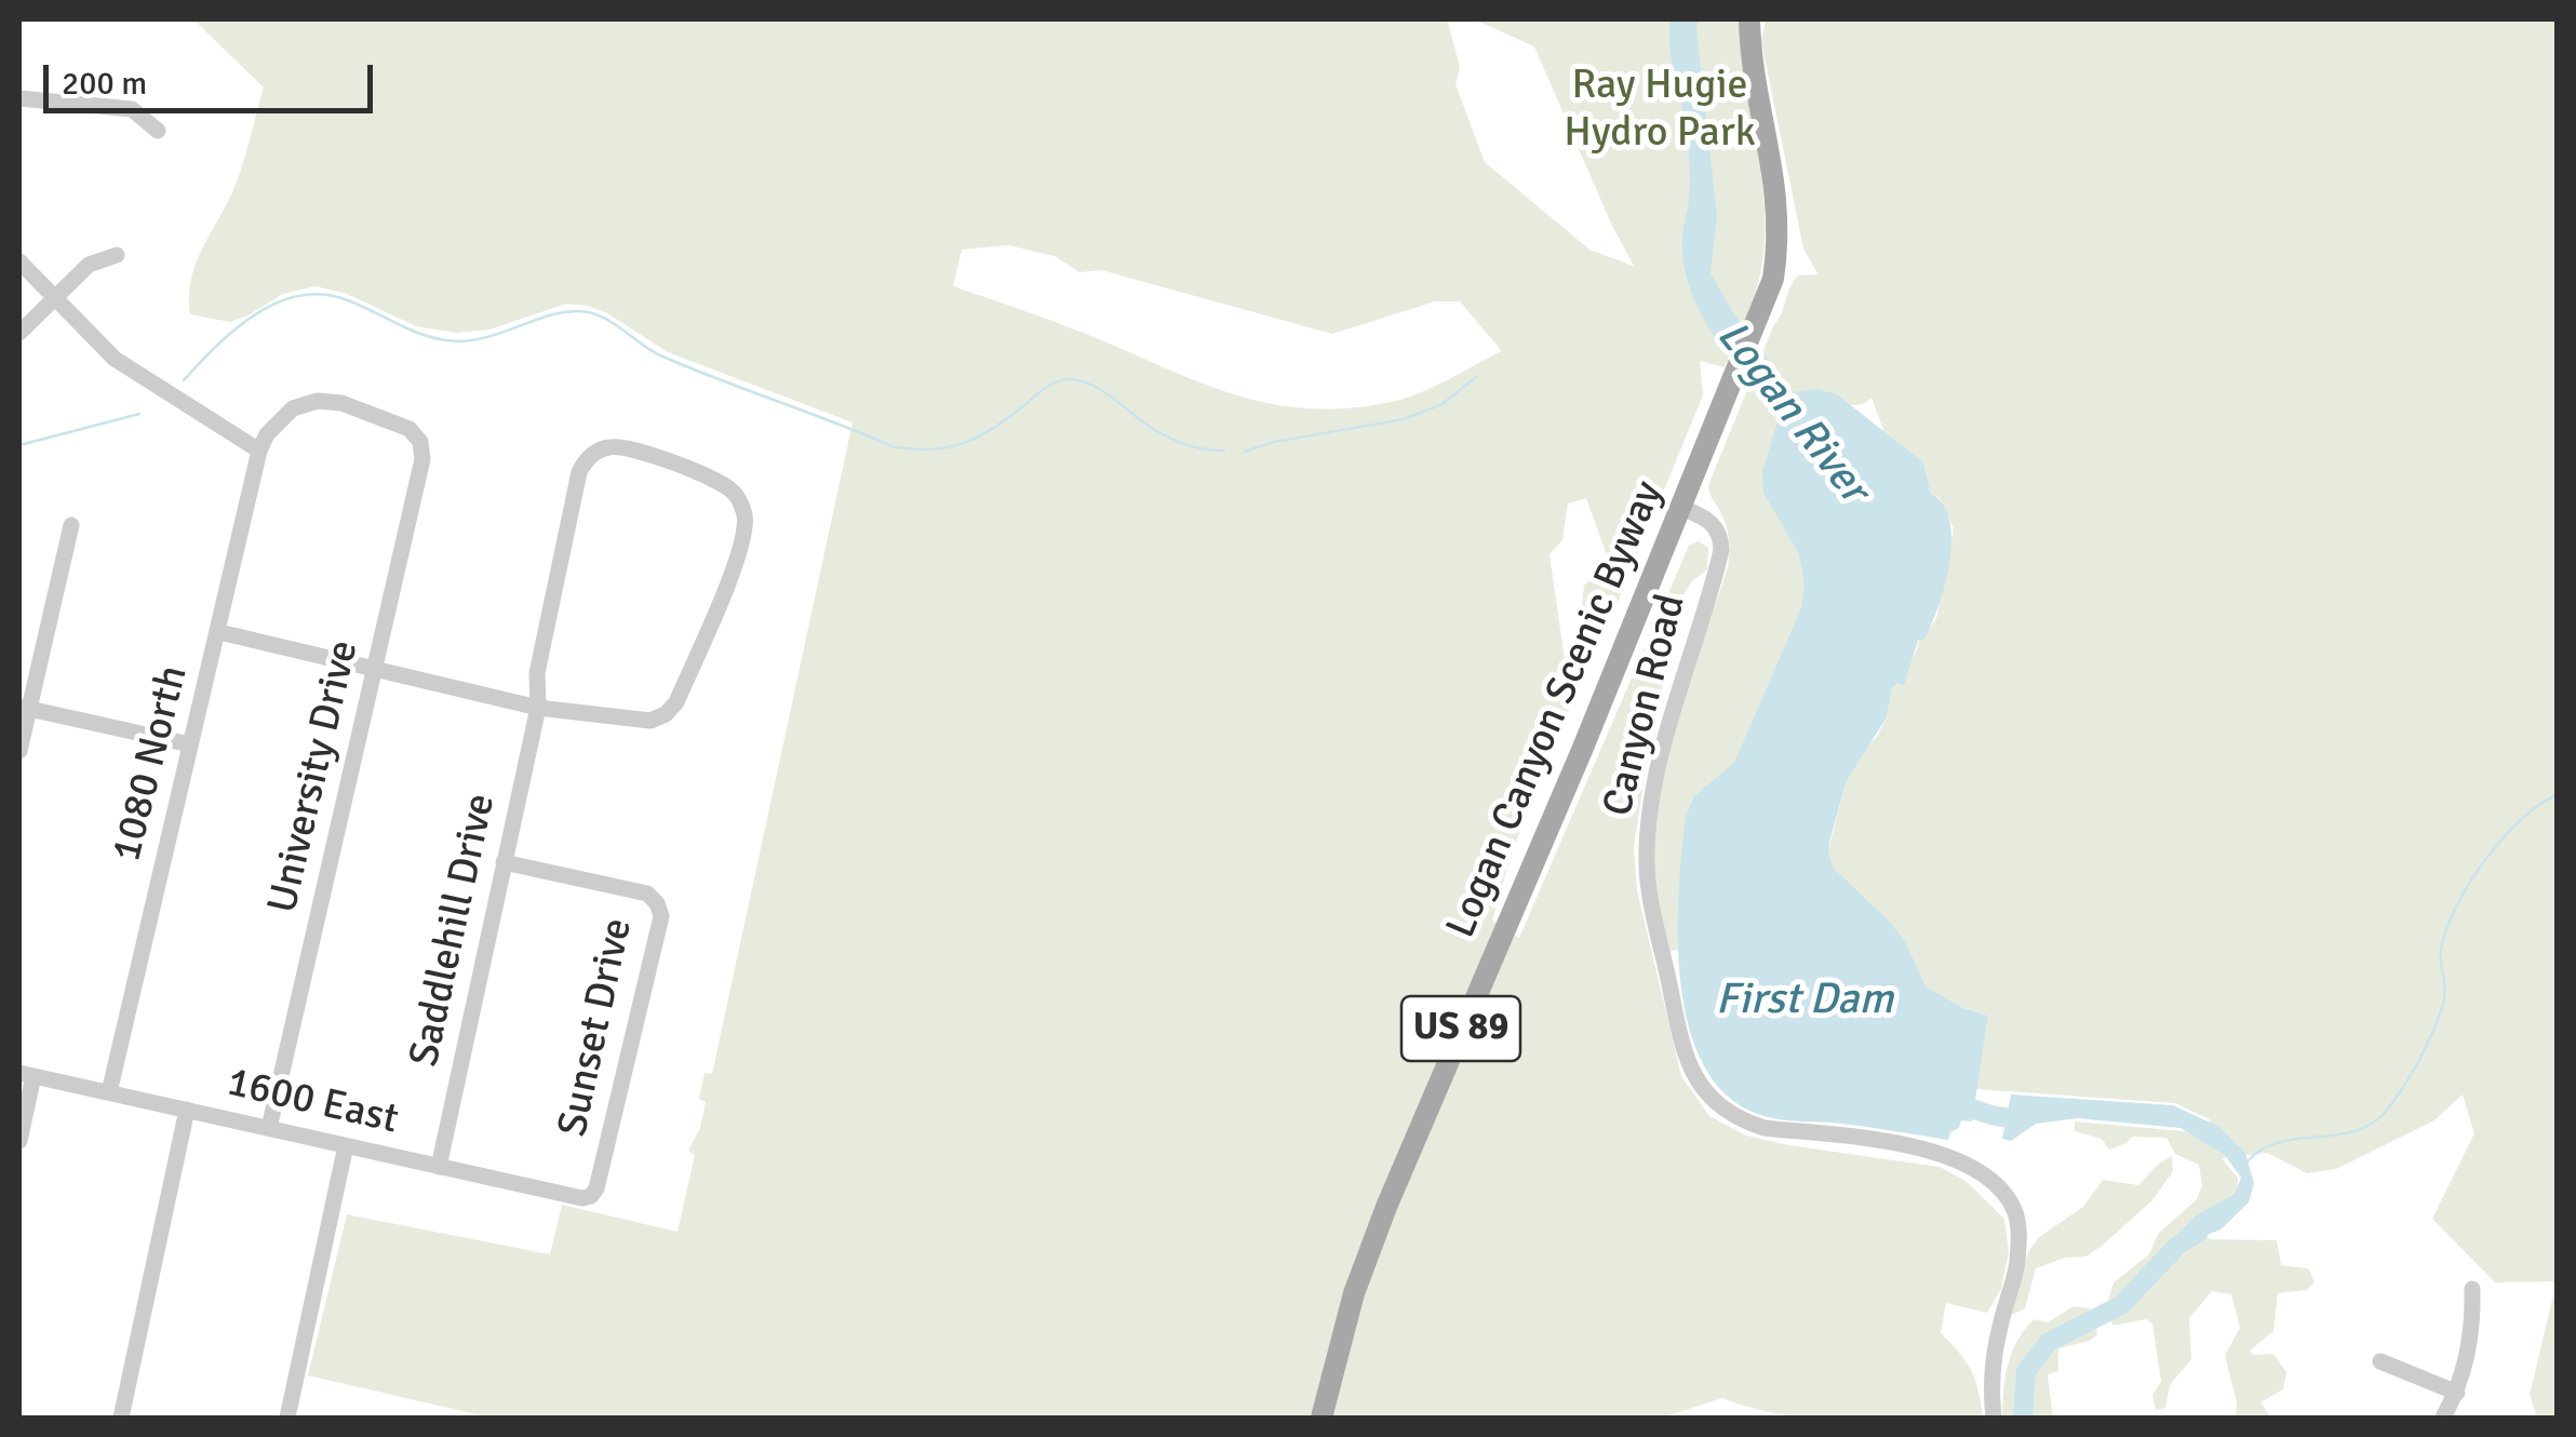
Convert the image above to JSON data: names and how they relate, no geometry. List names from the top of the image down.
{
  "streets": {
    "main road": ["Logan Canyon Scenic Byway", "US 89"],
    "street": [
      "Canyon Road",
      "1080 North",
      "University Drive",
      "Saddlehill Drive",
      "Sunset Drive",
      "1600 East"
    ]
  },
  "crossings": [
    ["Canyon Road", "Logan Canyon Scenic Byway"],
    ["1080 North", "University Drive"],
    ["1080 North", "1600 East"],
    ["University Drive", "1600 East"],
    ["Saddlehill Drive", "Sunset Drive"],
    ["Saddlehill Drive", "1600 East"],
    ["Sunset Drive", "1600 East"]
  ],
  "water": ["Logan River", "First Dam"],
  "parks": ["Ray Hugie Hydro Park"],
  "scale_bar": "200 m"
}
